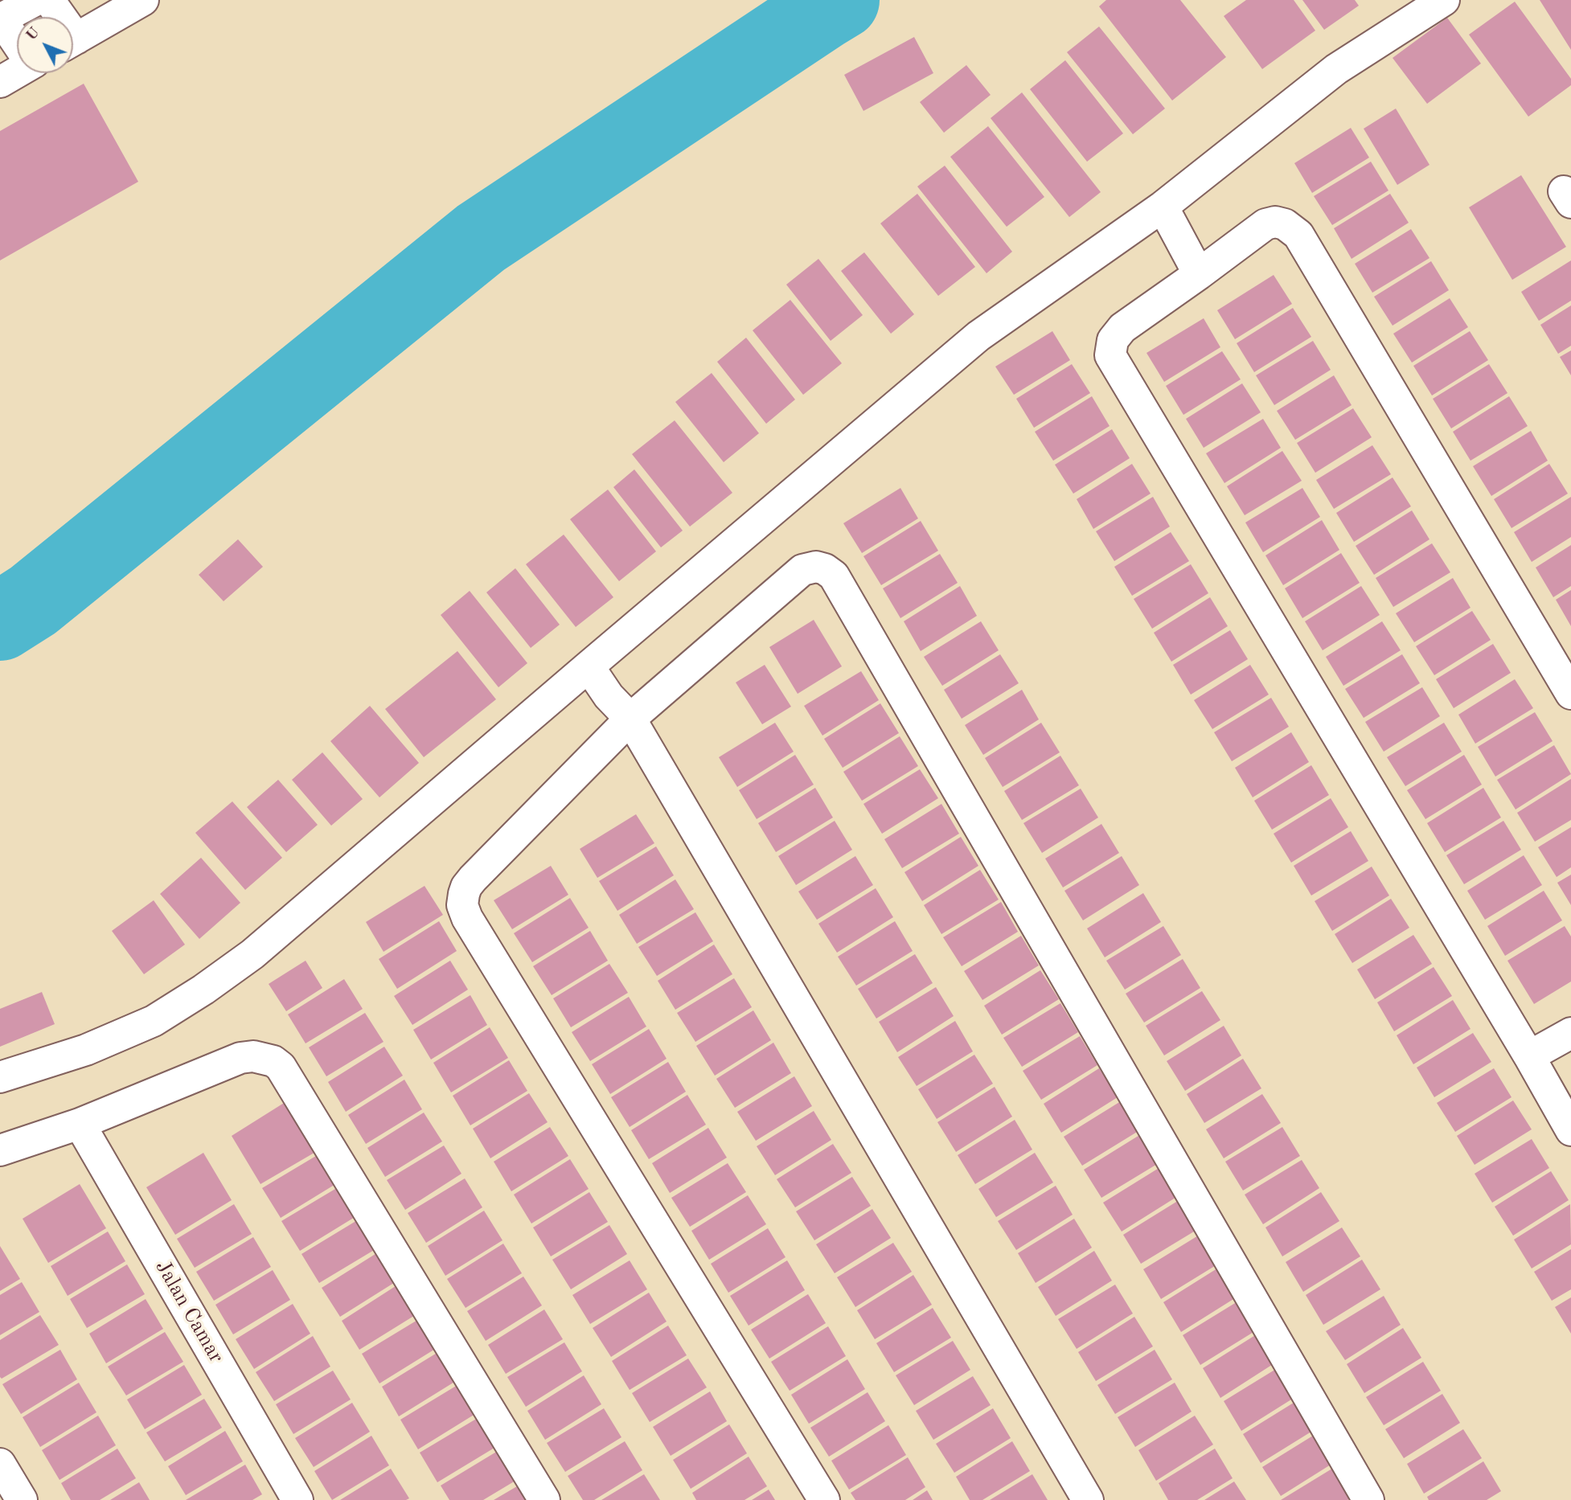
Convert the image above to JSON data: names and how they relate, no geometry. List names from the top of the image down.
{
  "streets": {
    "street": ["Jalan Camar"]
  },
  "north": "top left"
}
